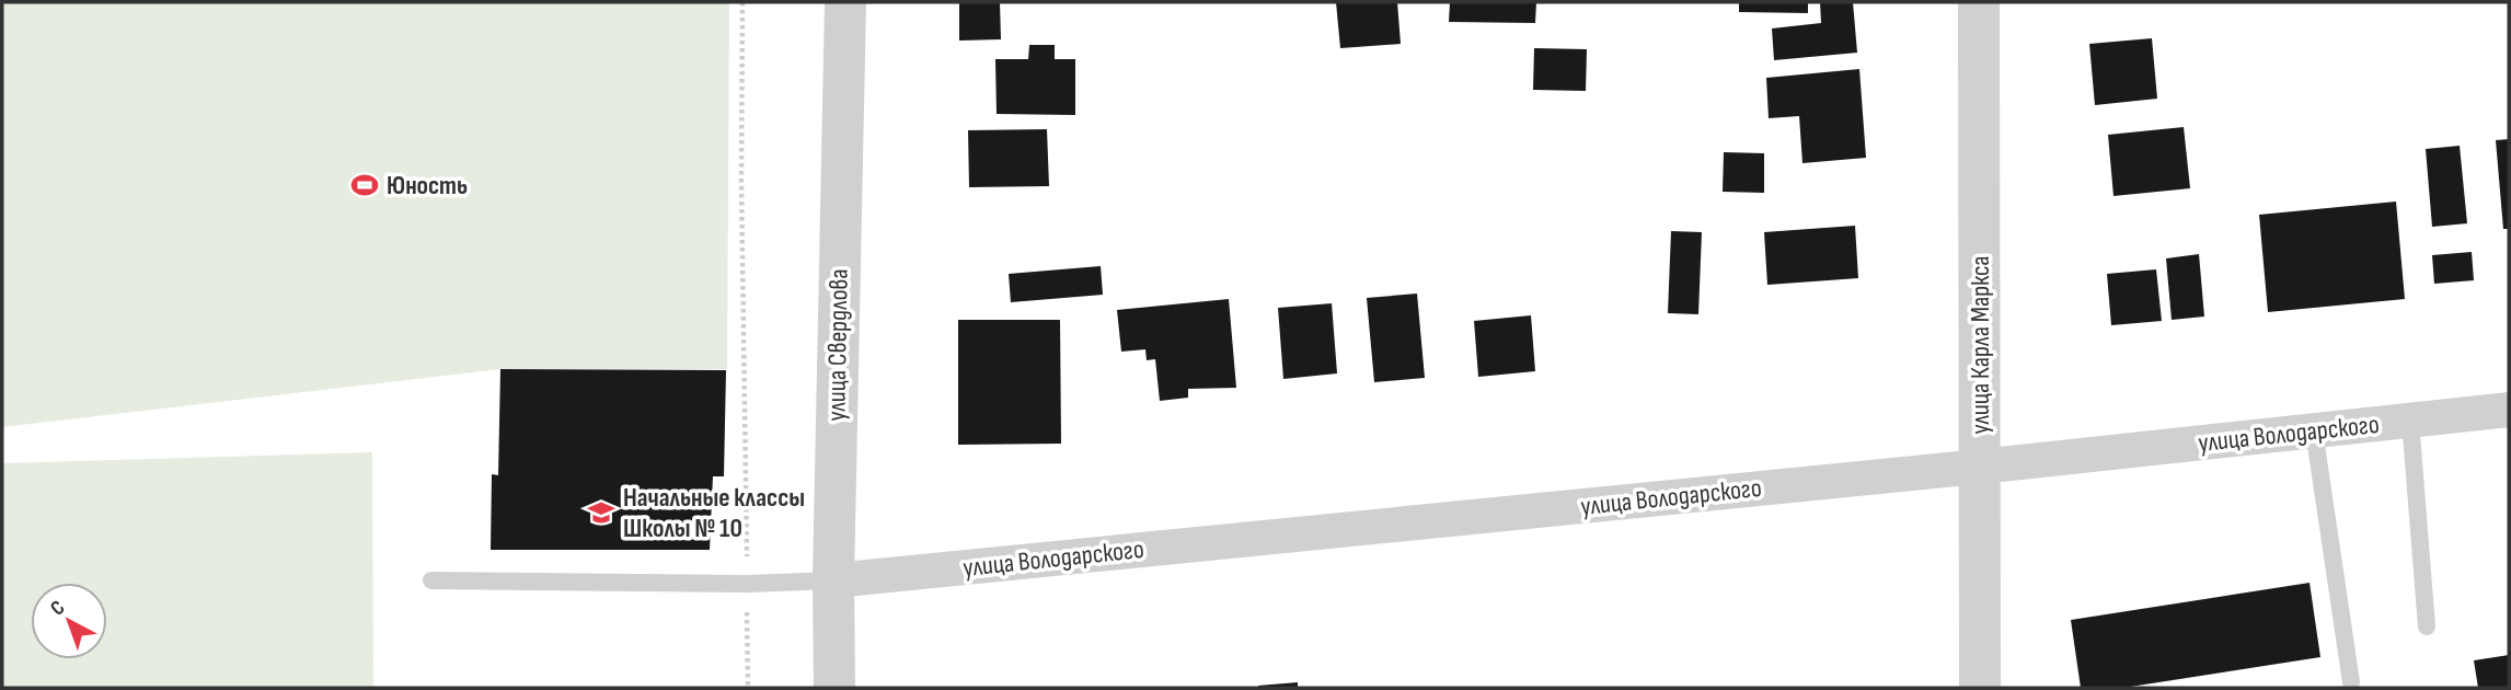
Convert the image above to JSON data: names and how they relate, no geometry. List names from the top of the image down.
{
  "streets": {
    "street": ["улица Свердлова", "улица Карла Маркса", "улица Володарского"]
  },
  "crossings": [
    ["улица Свердлова", "улица Володарского"],
    ["улица Карла Маркса", "улица Володарского"]
  ],
  "places": {
    "sports": ["Юность"],
    "school or university": ["Начальные классы Школы № 10"]
  },
  "north": "top left"
}
